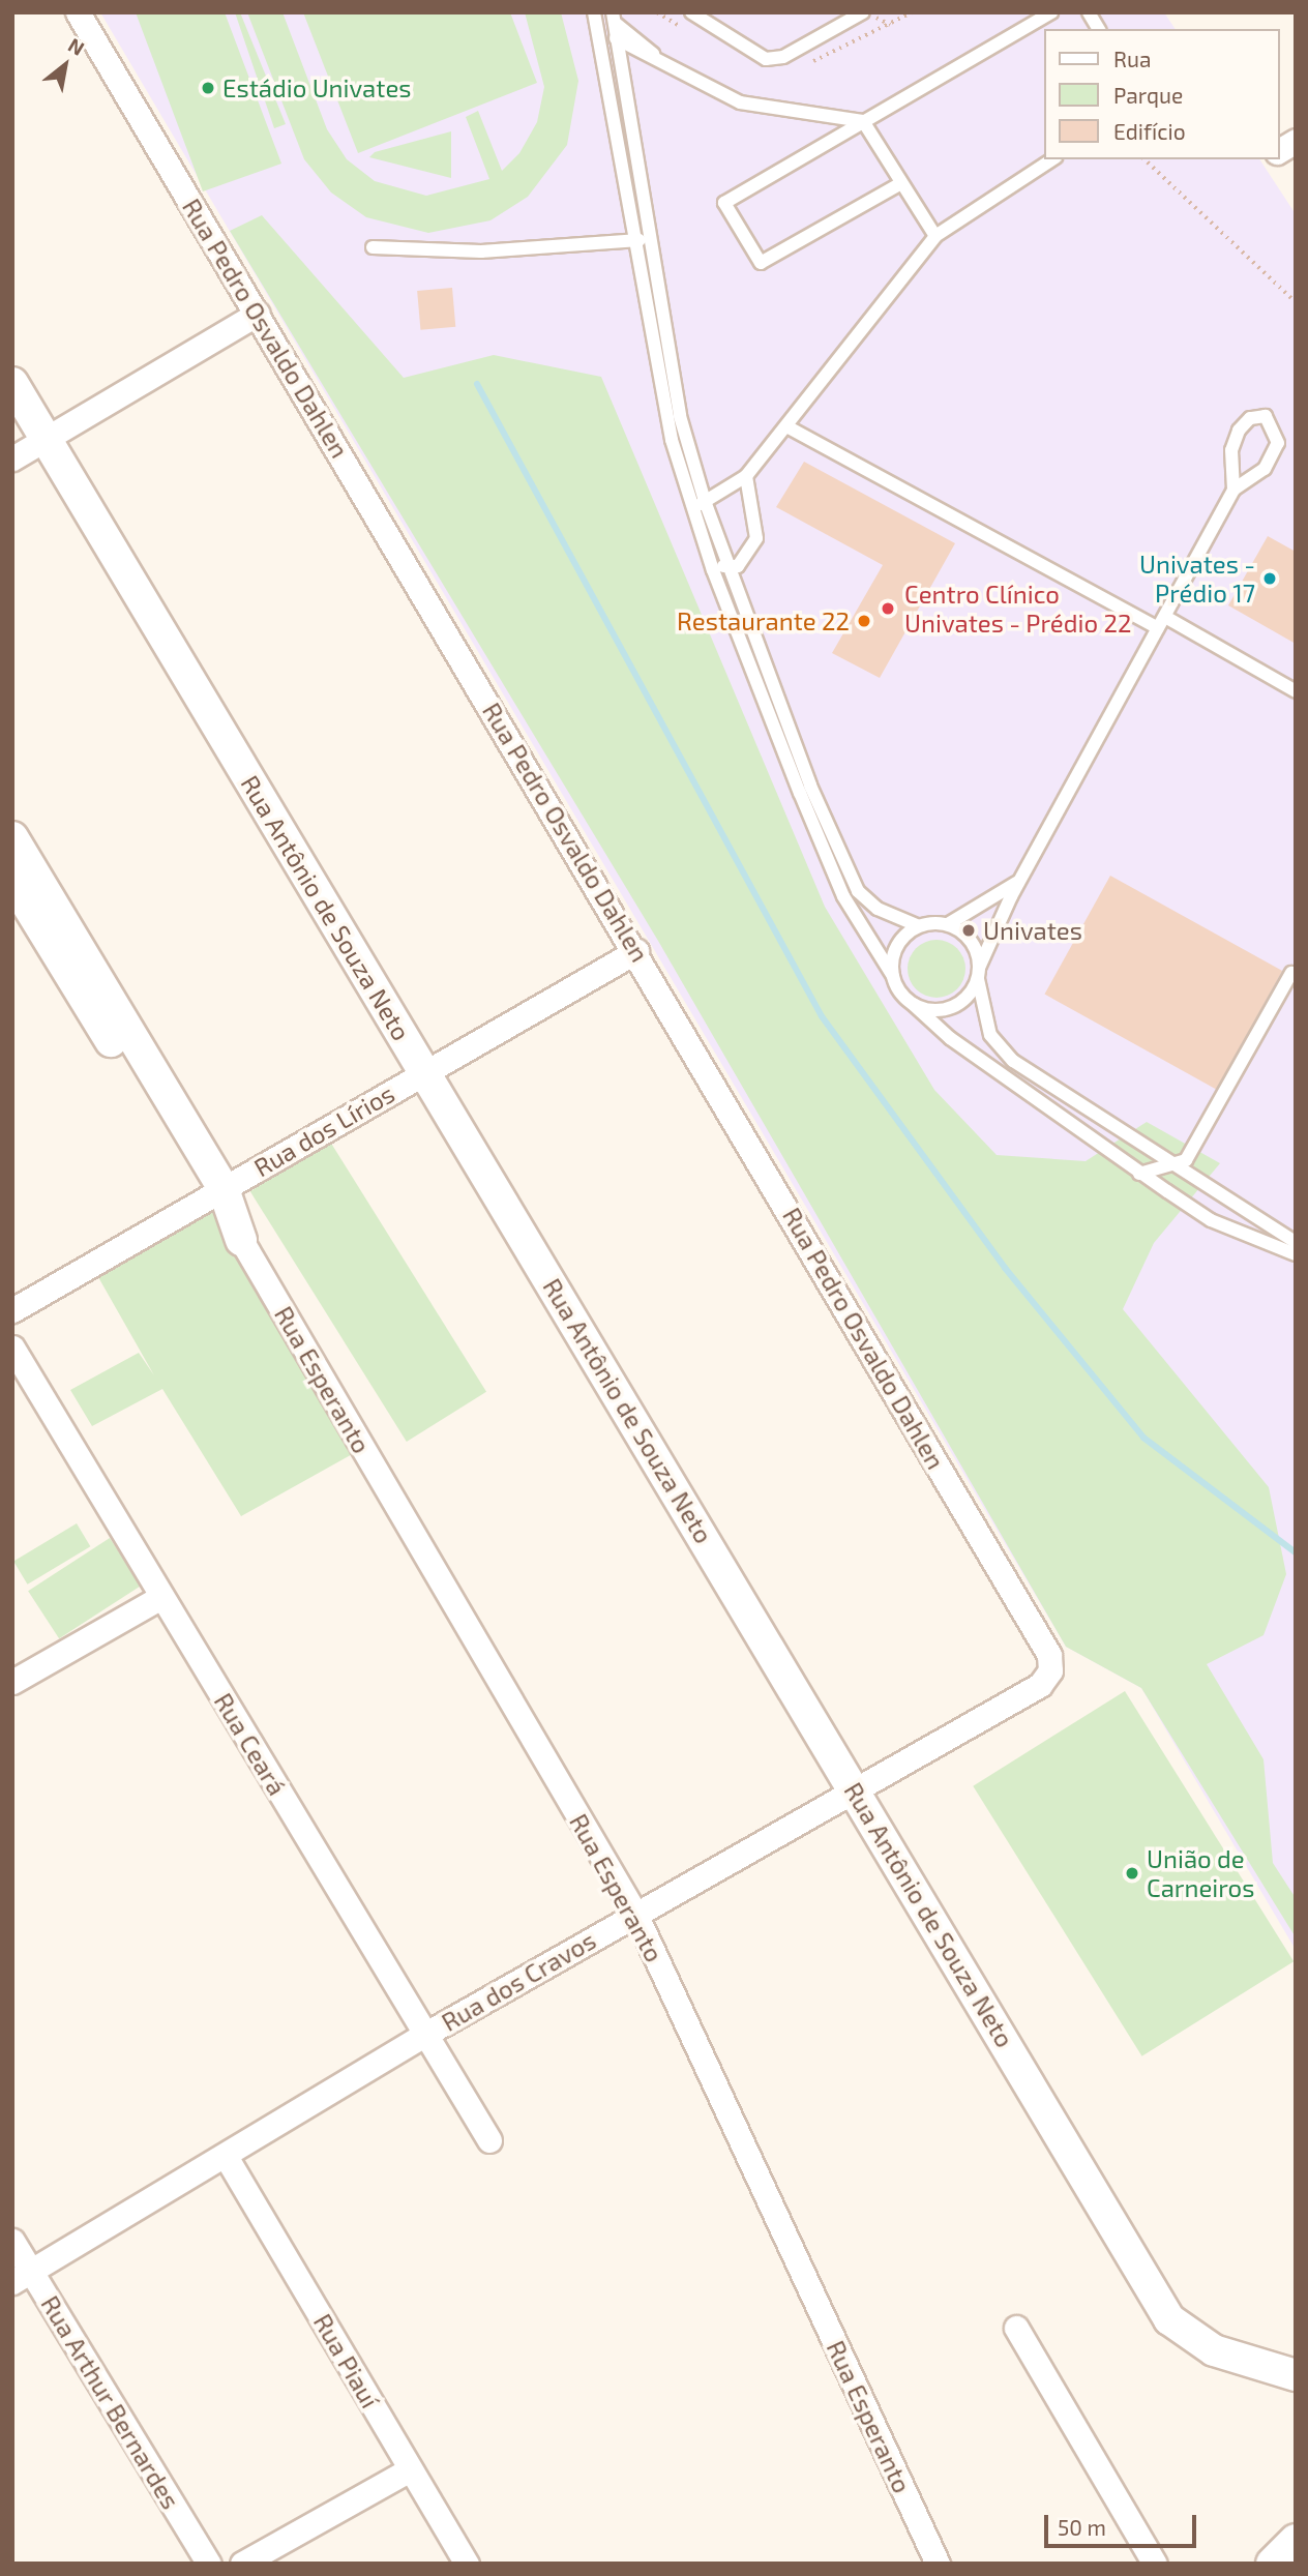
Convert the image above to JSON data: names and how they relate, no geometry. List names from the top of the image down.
{
  "streets": {
    "street": [
      "Rua Pedro Osvaldo Dahlen",
      "Rua Antônio de Souza Neto",
      "Rua dos Lírios",
      "Rua Esperanto",
      "Rua Ceará",
      "Rua dos Cravos",
      "Rua Piauí",
      "Rua Arthur Bernardes"
    ]
  },
  "crossings": [
    ["Rua Pedro Osvaldo Dahlen", "Rua dos Lírios"],
    ["Rua Pedro Osvaldo Dahlen", "Rua dos Cravos"],
    ["Rua Antônio de Souza Neto", "Rua dos Lírios"],
    ["Rua Antônio de Souza Neto", "Rua dos Cravos"],
    ["Rua dos Lírios", "Rua Esperanto"],
    ["Rua Esperanto", "Rua dos Cravos"],
    ["Rua Ceará", "Rua dos Cravos"],
    ["Rua dos Cravos", "Rua Piauí"],
    ["Rua dos Cravos", "Rua Arthur Bernardes"]
  ],
  "places": [
    "Estádio Univates",
    "Univates - Prédio 17",
    "Centro Clínico Univates - Prédio 22",
    "Restaurante 22",
    "Univates",
    "União de Carneiros"
  ],
  "legend": ["Rua", "Parque", "Edifício"],
  "scale_bar": "50 m",
  "north": "top right"
}
